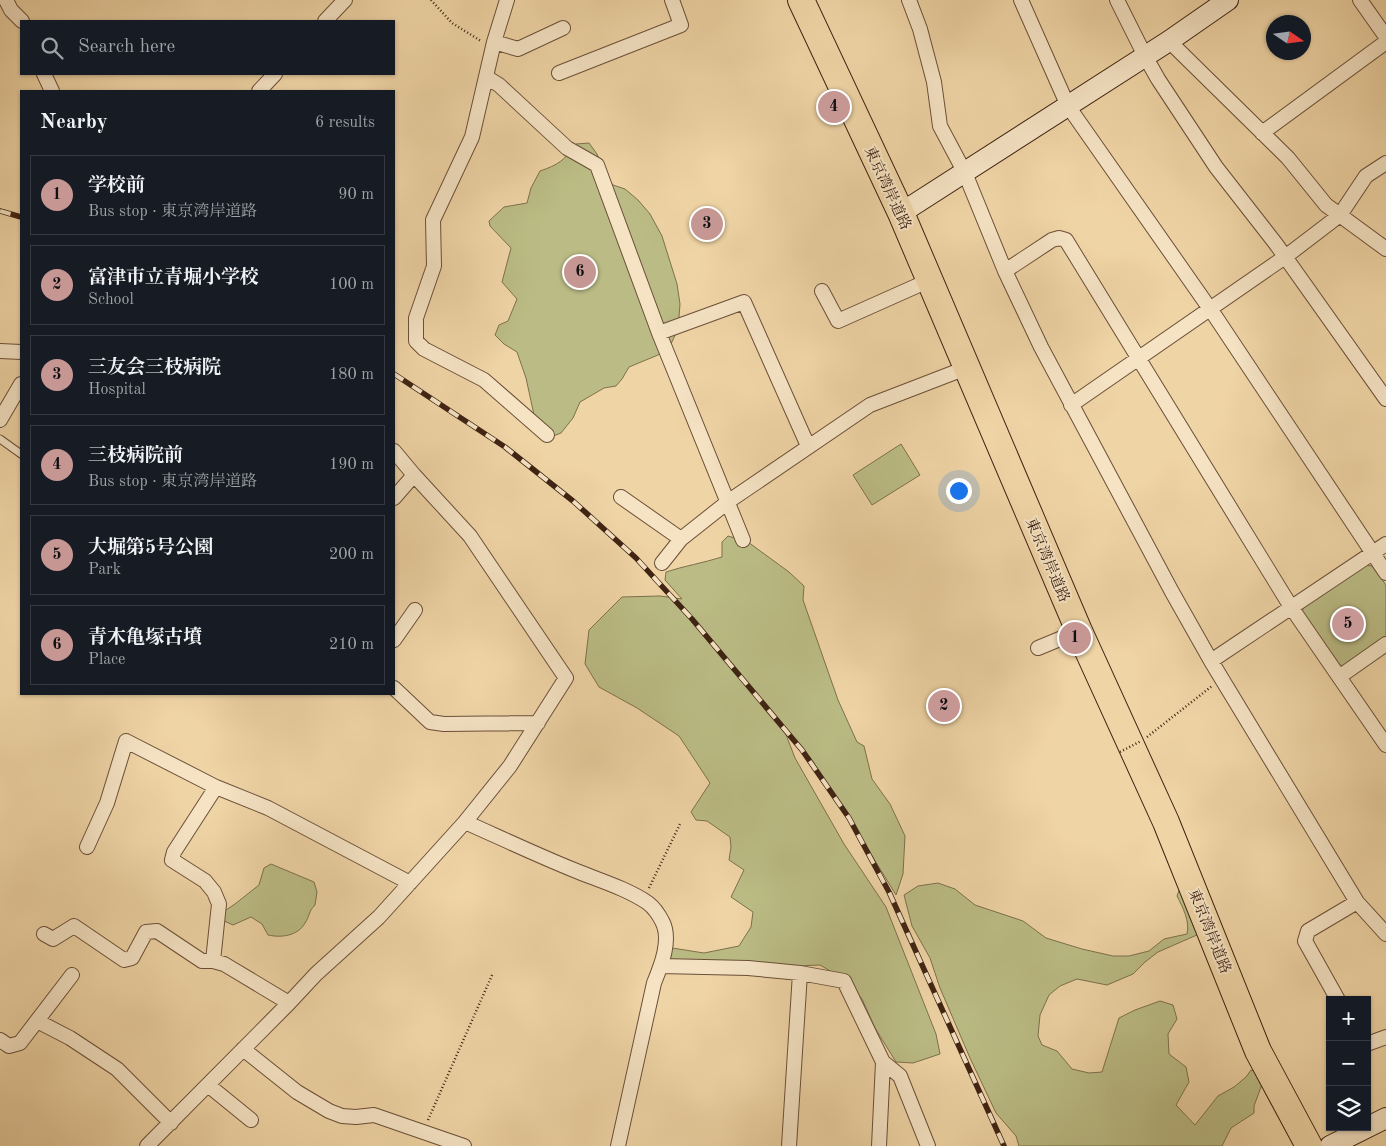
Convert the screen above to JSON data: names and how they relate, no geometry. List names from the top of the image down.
{
  "streets": {
    "highway": ["東京湾岸道路"]
  },
  "north": "right",
  "page": {
    "search": "Search here",
    "pins": [
      "4",
      "3",
      "6",
      "5",
      "1",
      "2"
    ],
    "heading": ["Nearby", "6 results"],
    "list": [
      {
        "mark": "1",
        "name": "学校前",
        "note": "Bus stop · 東京湾岸道路",
        "value": "90 m"
      },
      {
        "mark": "2",
        "name": "富津市立青堀小学校",
        "note": "School",
        "value": "100 m"
      },
      {
        "mark": "3",
        "name": "三友会三枝病院",
        "note": "Hospital",
        "value": "180 m"
      },
      {
        "mark": "4",
        "name": "三枝病院前",
        "note": "Bus stop · 東京湾岸道路",
        "value": "190 m"
      },
      {
        "mark": "5",
        "name": "大堀第5号公園",
        "note": "Park",
        "value": "200 m"
      },
      {
        "mark": "6",
        "name": "青木亀塚古墳",
        "note": "Place",
        "value": "210 m"
      }
    ],
    "map_buttons": ["+", "−"]
  }
}
